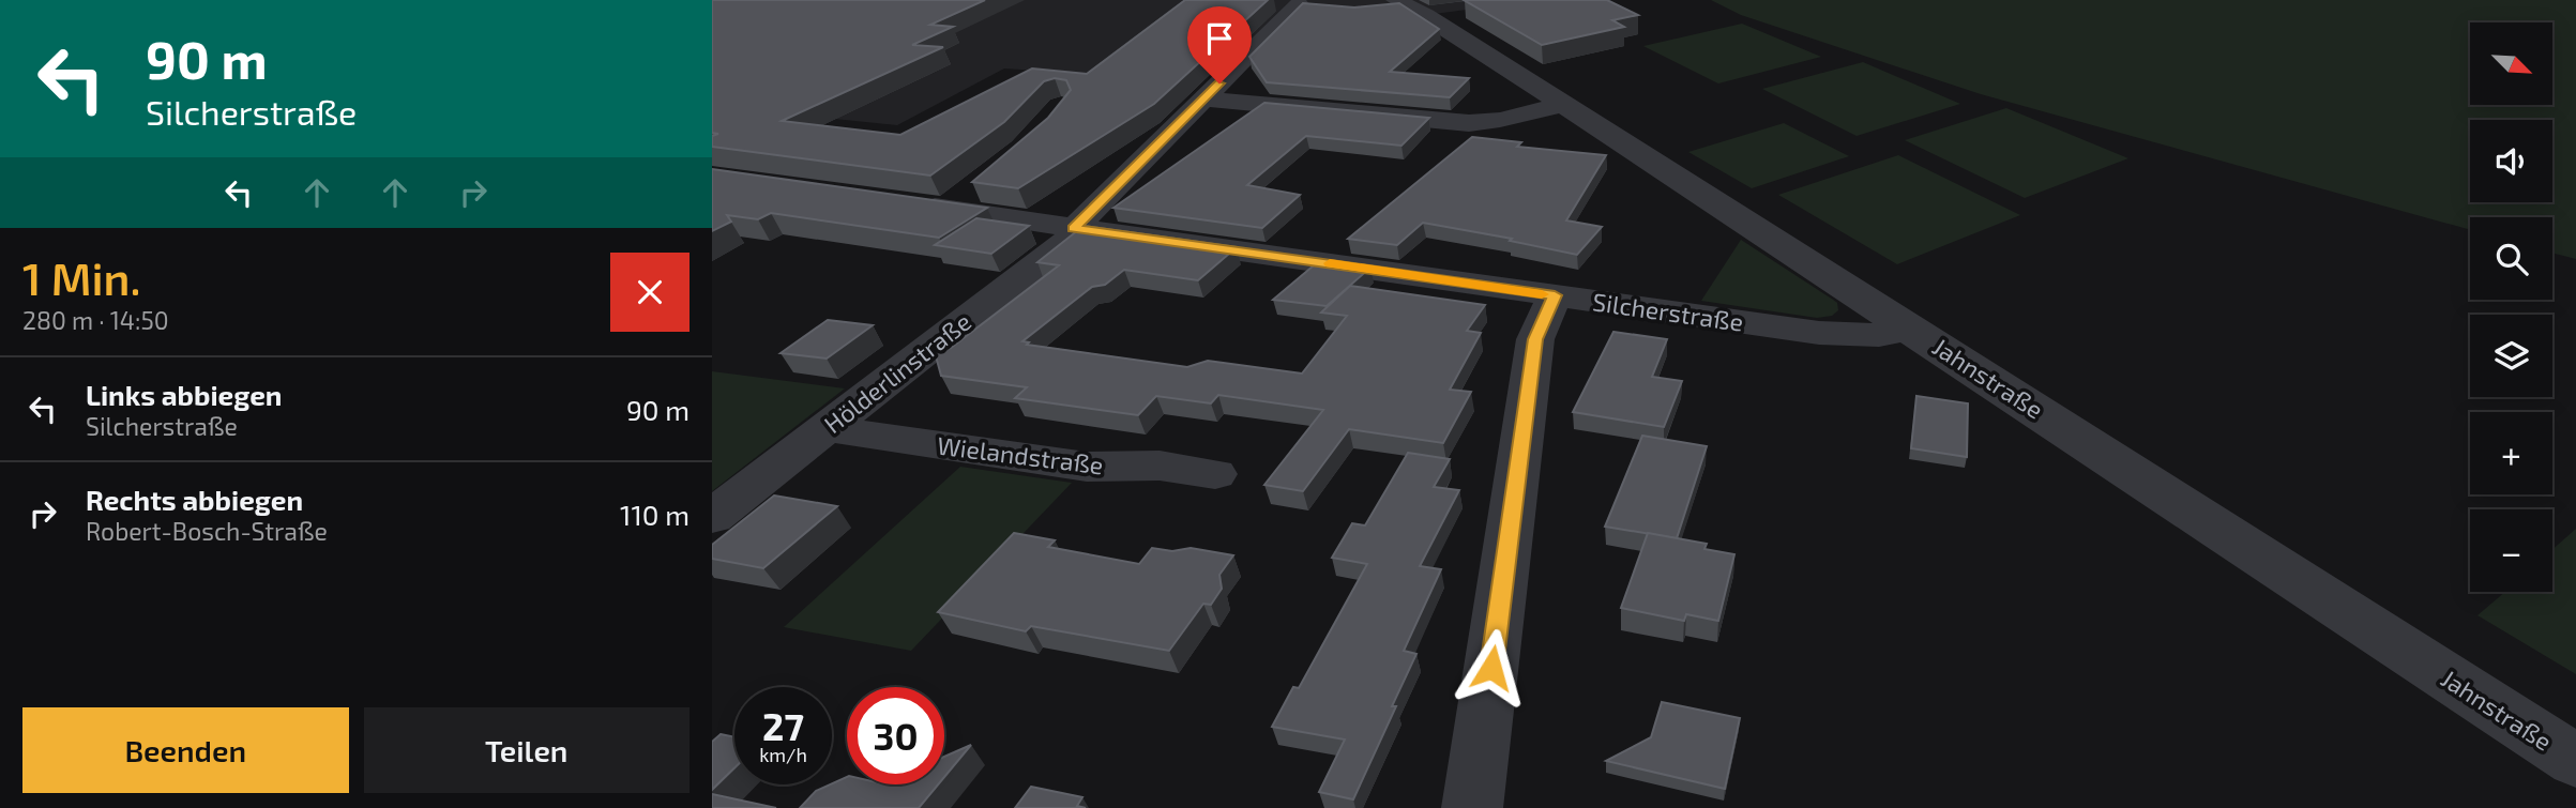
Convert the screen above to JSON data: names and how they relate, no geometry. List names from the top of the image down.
{
  "streets": {
    "street": [
      "Silcherstraße",
      "Hölderlinstraße",
      "Jahnstraße",
      "Wielandstraße"
    ]
  },
  "crossings": [
    ["Silcherstraße", "Hölderlinstraße"],
    ["Silcherstraße", "Jahnstraße"],
    ["Hölderlinstraße", "Wielandstraße"]
  ],
  "north": "bottom right",
  "page": {
    "turn": ["90 m", "Silcherstraße"],
    "map_buttons": ["+", "−"],
    "heading": ["1 Min.", "280 m · 14:50"],
    "list": [
      {
        "name": "Links abbiegen",
        "note": "Silcherstraße",
        "value": "90 m"
      },
      {
        "name": "Rechts abbiegen",
        "note": "Robert-Bosch-Straße",
        "value": "110 m"
      }
    ],
    "speed": "27 km/h",
    "limit": "30",
    "buttons": ["Beenden", "Teilen"]
  }
}
